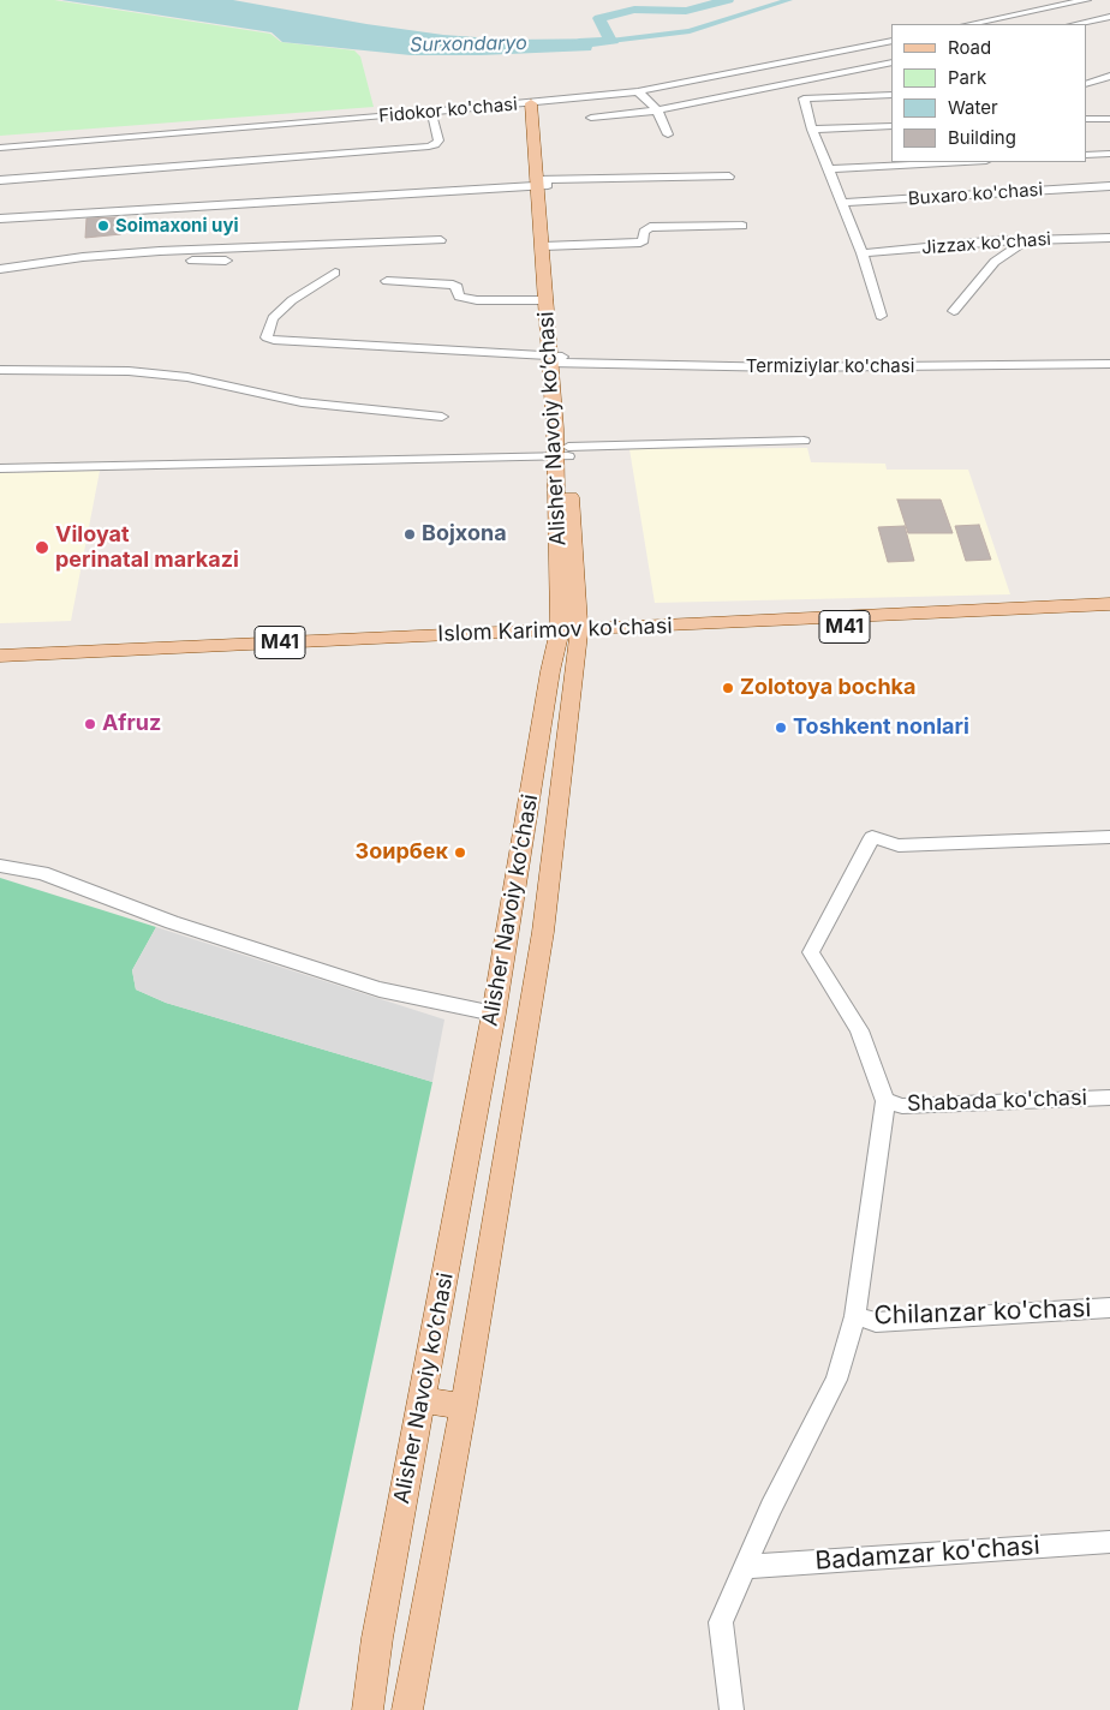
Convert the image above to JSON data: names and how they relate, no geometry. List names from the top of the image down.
{
  "streets": {
    "main road": ["Alisher Navoiy ko’chasi", "M41", "Islom Karimov ko'chasi"],
    "street": [
      "Fidokor ko'chasi",
      "Buxaro ko'chasi",
      "Jizzax ko'chasi",
      "Termiziylar ko'chasi",
      "Shabada ko'chasi",
      "Chilanzar ko'chasi",
      "Badamzar ko'chasi"
    ]
  },
  "crossings": [
    ["Fidokor ko'chasi", "Alisher Navoiy ko’chasi"],
    ["Termiziylar ko'chasi", "Alisher Navoiy ko’chasi"],
    ["Alisher Navoiy ko’chasi", "Islom Karimov ko'chasi"]
  ],
  "water": ["Surxondaryo"],
  "places": [
    "Soimaxoni uyi",
    "Bojxona",
    "Viloyat perinatal markazi",
    "Zolotoya bochka",
    "Afruz",
    "Toshkent nonlari",
    "Зоирбек"
  ],
  "legend": [
    "Road",
    "Park",
    "Water",
    "Building"
  ]
}
